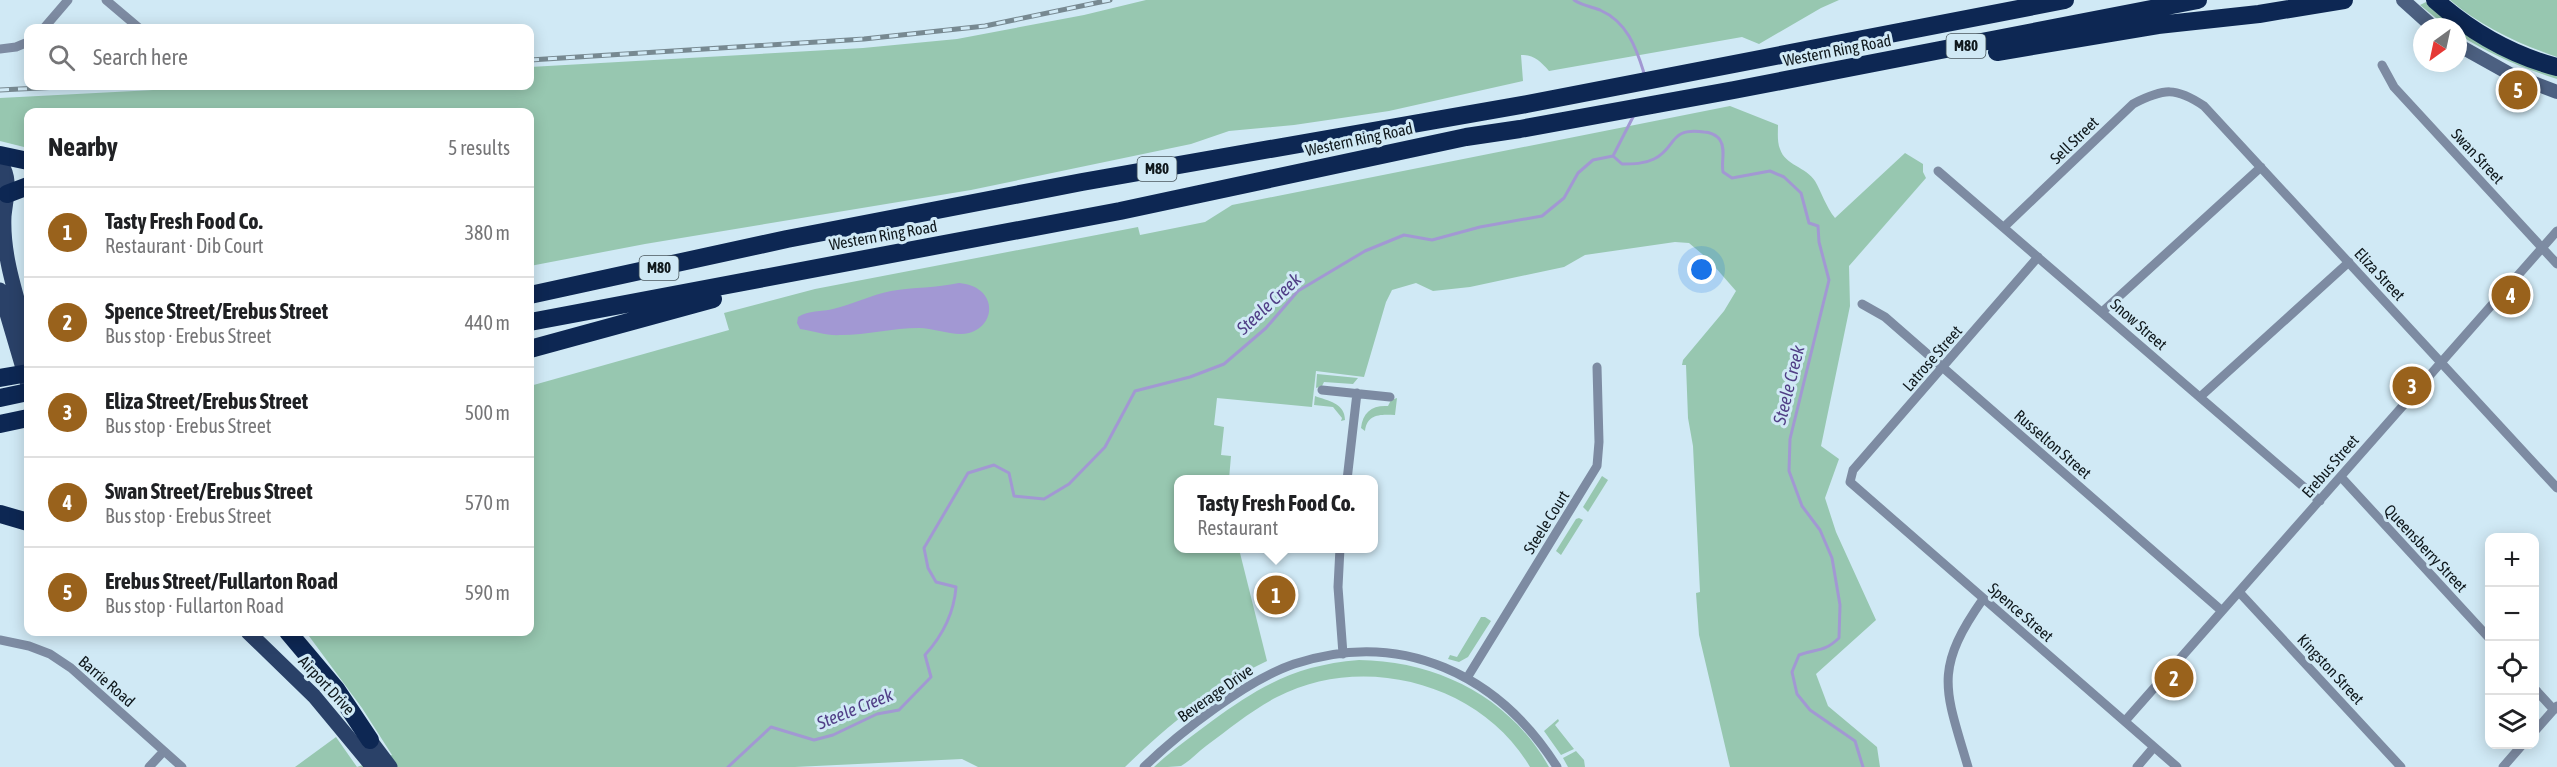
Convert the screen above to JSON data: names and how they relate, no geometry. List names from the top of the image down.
{
  "streets": {
    "highway": ["M80", "Western Ring Road"],
    "main road": ["Airport Drive"],
    "street": [
      "Sell Street",
      "Swan Street",
      "Eliza Street",
      "Snow Street",
      "Latrose Street",
      "Russelton Street",
      "Erebus Street",
      "Steele Court",
      "Queensberry Street",
      "Spence Street",
      "Kingston Street",
      "Barrie Road",
      "Beverage Drive"
    ]
  },
  "crossings": [
    ["Sell Street", "Eliza Street"],
    ["Sell Street", "Snow Street"],
    ["Swan Street", "Erebus Street"],
    ["Eliza Street", "Erebus Street"],
    ["Snow Street", "Latrose Street"],
    ["Snow Street", "Erebus Street"],
    ["Latrose Street", "Russelton Street"],
    ["Latrose Street", "Spence Street"],
    ["Russelton Street", "Erebus Street"],
    ["Erebus Street", "Queensberry Street"],
    ["Erebus Street", "Spence Street"],
    ["Erebus Street", "Kingston Street"],
    ["Steele Court", "Beverage Drive"]
  ],
  "water": ["Steele Creek"],
  "north": "bottom left",
  "page": {
    "search": "Search here",
    "pins": [
      "5",
      "4",
      "3",
      "1",
      "2"
    ],
    "heading": ["Nearby", "5 results"],
    "list": [
      {
        "mark": "1",
        "name": "Tasty Fresh Food Co.",
        "note": "Restaurant · Dib Court",
        "value": "380 m"
      },
      {
        "mark": "2",
        "name": "Spence Street/Erebus Street",
        "note": "Bus stop · Erebus Street",
        "value": "440 m"
      },
      {
        "mark": "3",
        "name": "Eliza Street/Erebus Street",
        "note": "Bus stop · Erebus Street",
        "value": "500 m"
      },
      {
        "mark": "4",
        "name": "Swan Street/Erebus Street",
        "note": "Bus stop · Erebus Street",
        "value": "570 m"
      },
      {
        "mark": "5",
        "name": "Erebus Street/Fullarton Road",
        "note": "Bus stop · Fullarton Road",
        "value": "590 m"
      }
    ],
    "popup": ["Tasty Fresh Food Co.", "Restaurant"],
    "map_buttons": ["+", "−"]
  }
}
